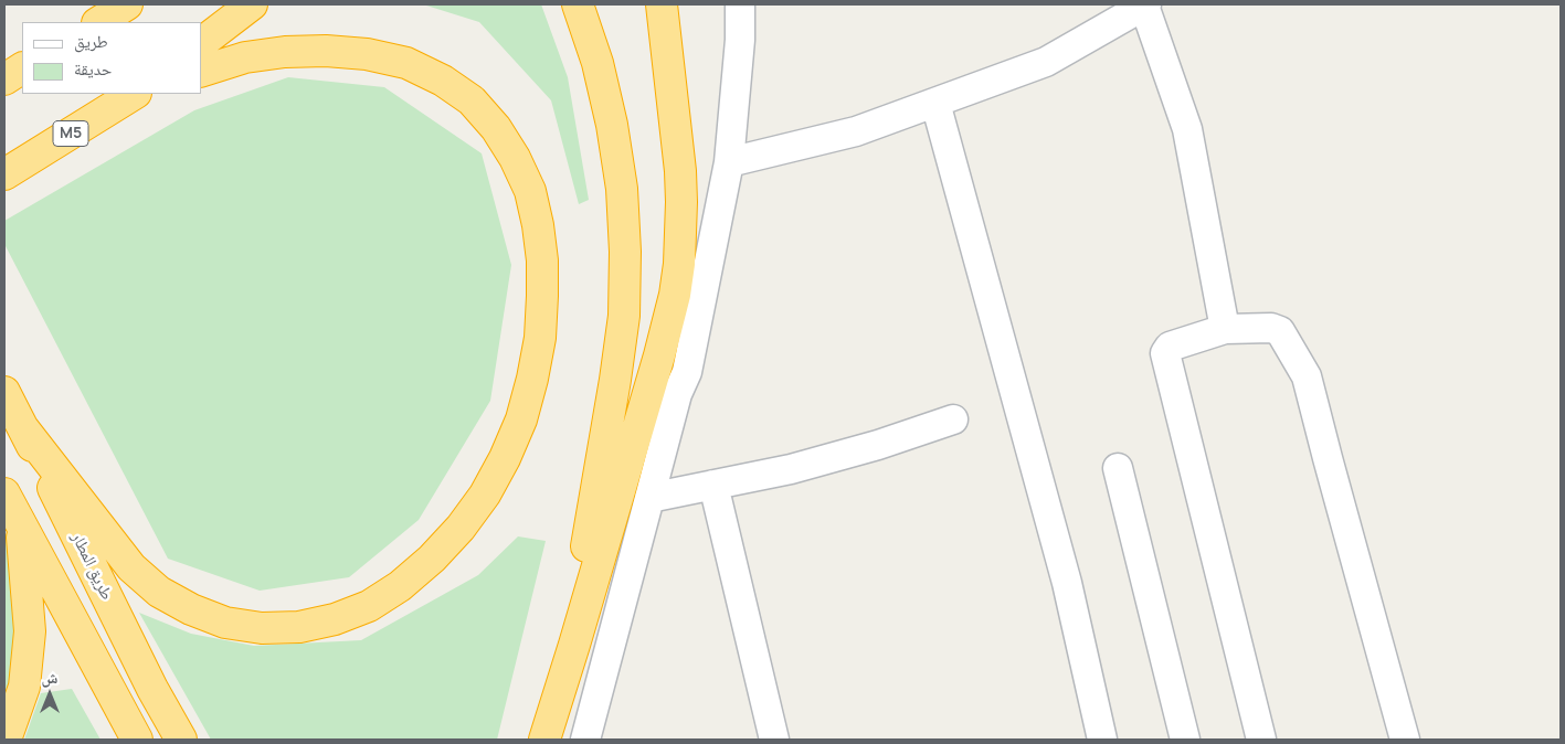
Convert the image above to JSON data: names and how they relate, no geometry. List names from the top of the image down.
{
  "streets": {
    "highway": ["M5", "طريق المطار"]
  },
  "legend": ["طريق", "حديقة"],
  "north": "top"
}
